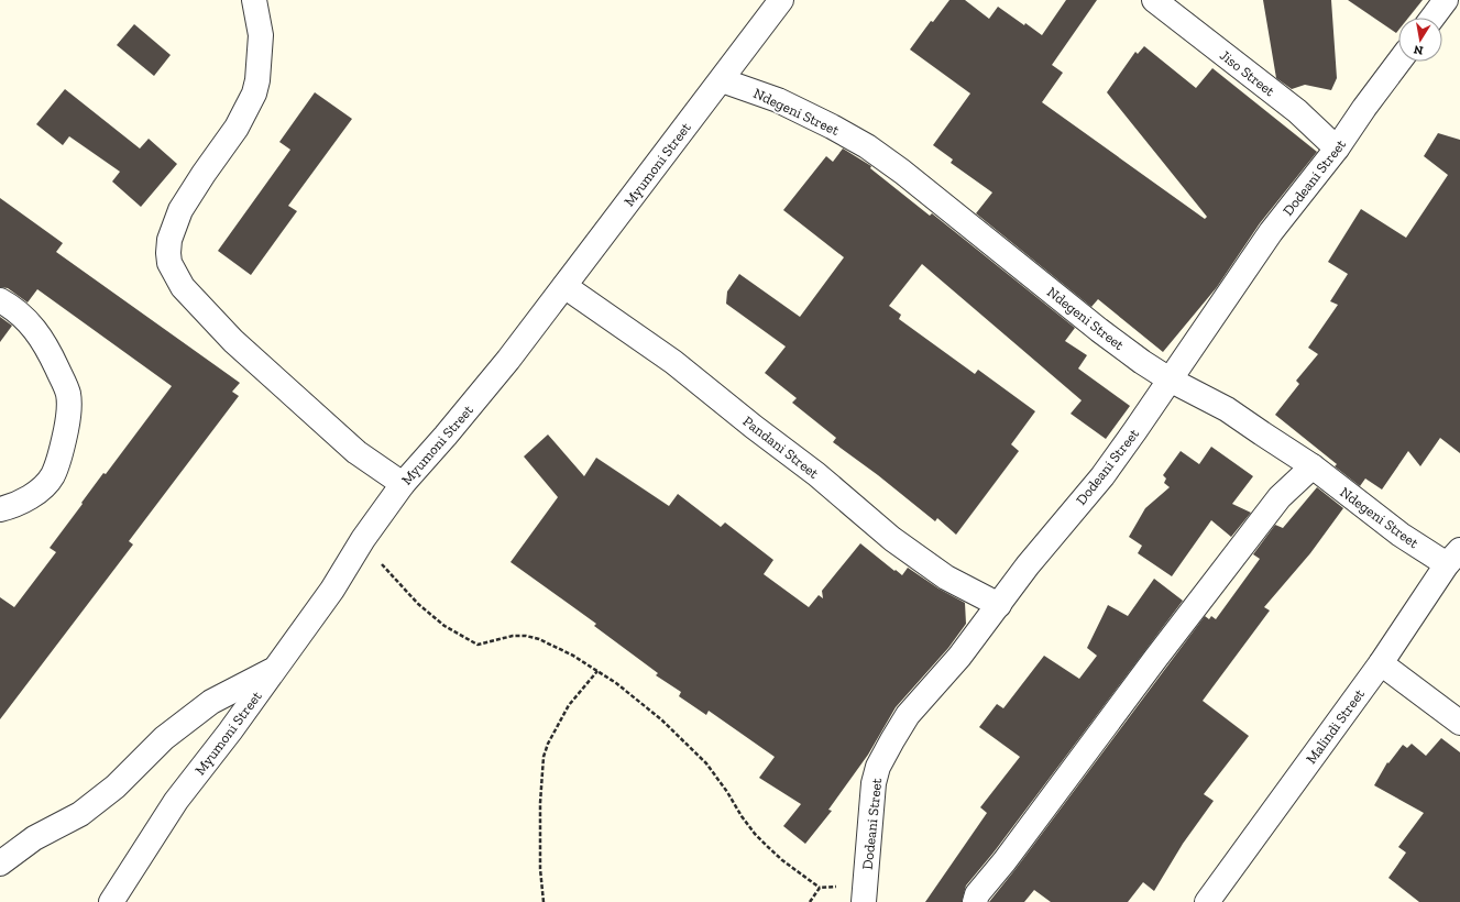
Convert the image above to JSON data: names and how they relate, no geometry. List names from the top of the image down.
{
  "streets": {
    "street": [
      "Jiso Street",
      "Ndegeni Street",
      "Myumoni Street",
      "Dodeani Street",
      "Pandani Street",
      "Malindi Street"
    ]
  },
  "crossings": [
    ["Jiso Street", "Dodeani Street"],
    ["Ndegeni Street", "Myumoni Street"],
    ["Ndegeni Street", "Dodeani Street"],
    ["Ndegeni Street", "Malindi Street"],
    ["Myumoni Street", "Pandani Street"],
    ["Dodeani Street", "Pandani Street"]
  ],
  "north": "bottom"
}
